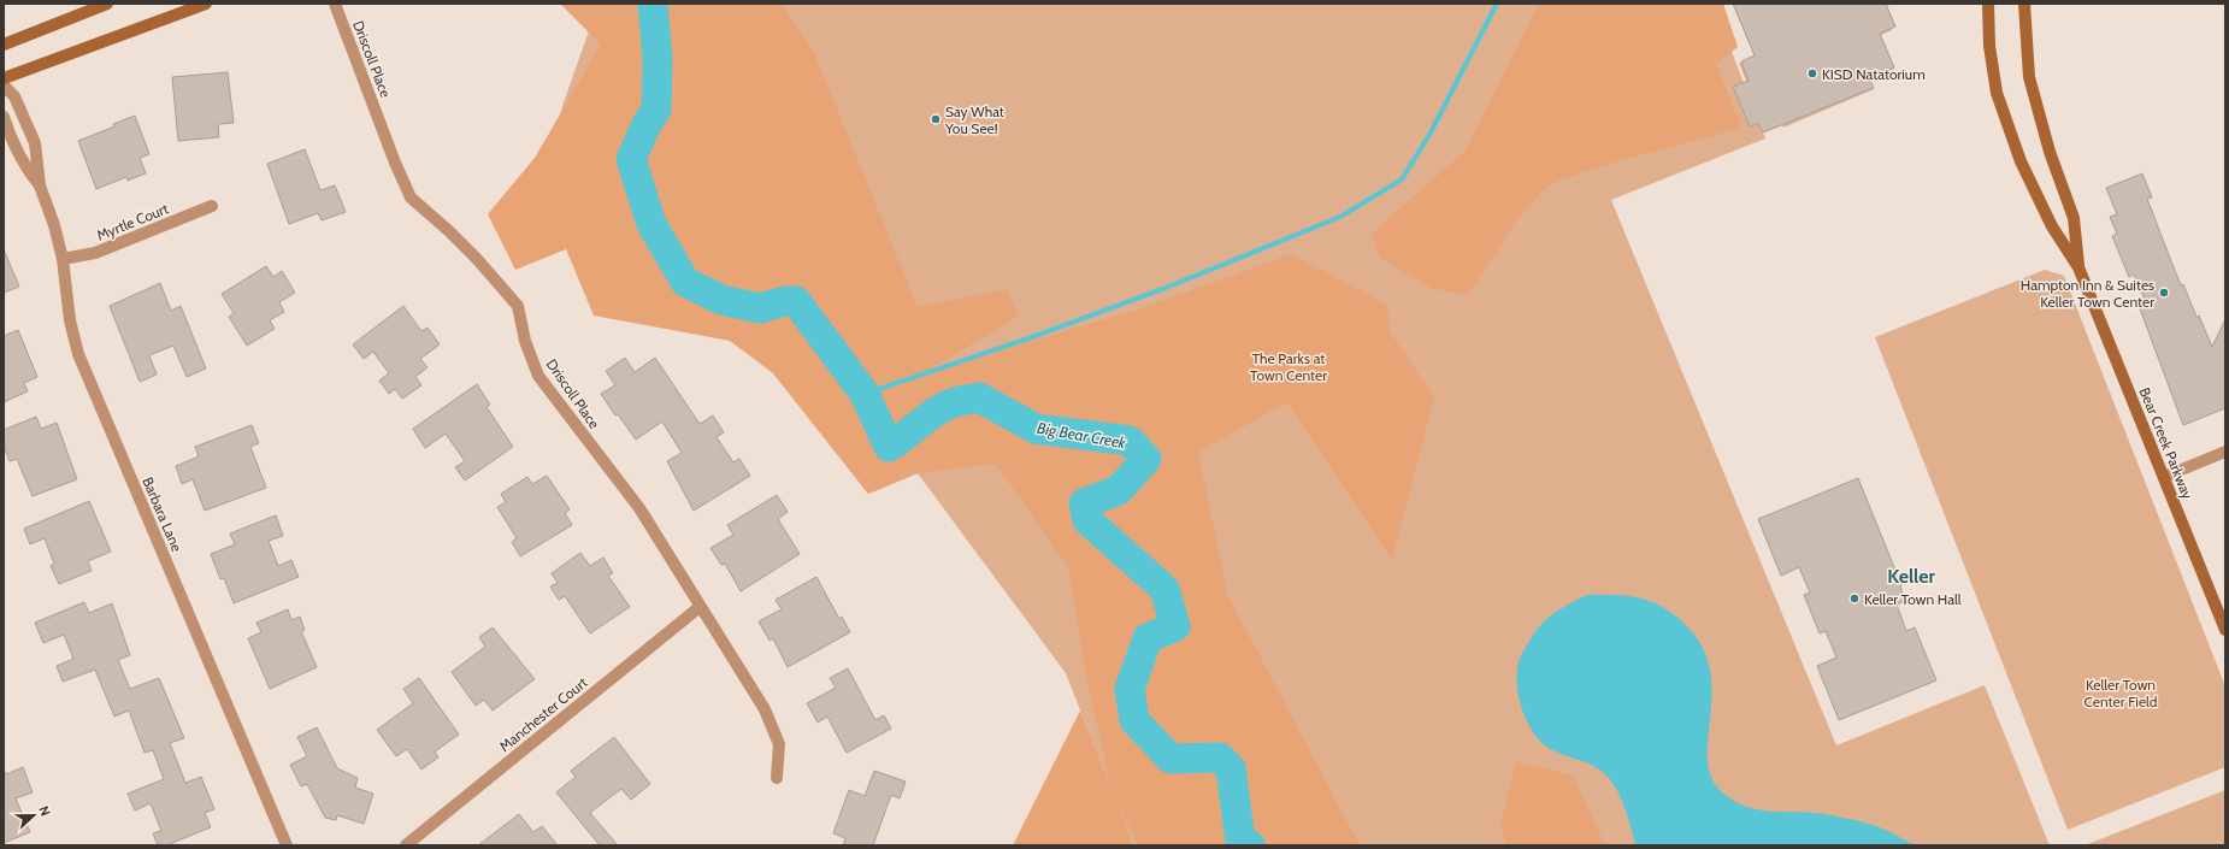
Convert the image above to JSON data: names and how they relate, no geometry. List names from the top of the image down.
{
  "streets": {
    "main road": ["Bear Creek Parkway"],
    "street": [
      "Driscoll Place",
      "Myrtle Court",
      "Barbara Lane",
      "Manchester Court"
    ]
  },
  "crossings": [
    ["Driscoll Place", "Manchester Court"],
    ["Myrtle Court", "Barbara Lane"]
  ],
  "districts": ["Keller"],
  "water": ["Big Bear Creek"],
  "parks": ["The Parks at Town Center", "Keller Town Center Field"],
  "places": [
    "KISD Natatorium",
    "Say What You See!",
    "Hampton Inn & Suites Keller Town Center",
    "Keller Town Hall"
  ],
  "north": "right"
}
